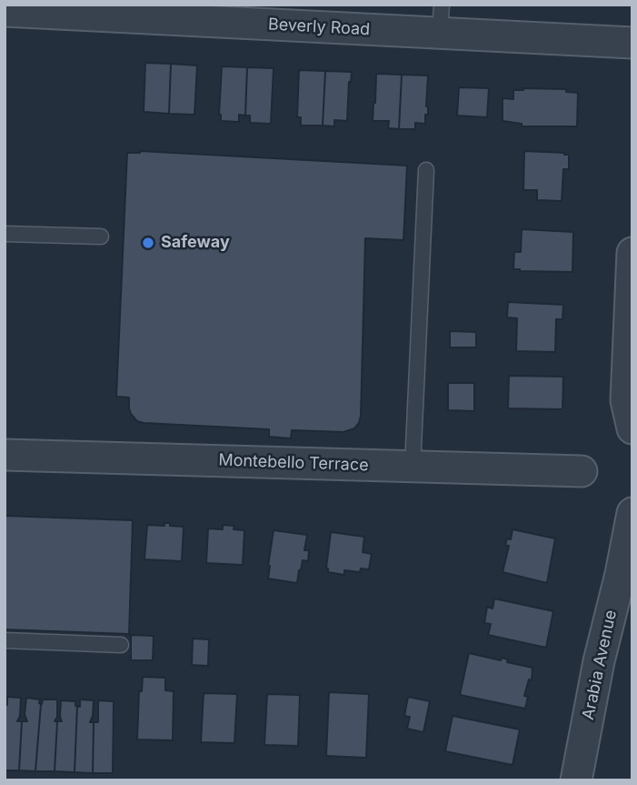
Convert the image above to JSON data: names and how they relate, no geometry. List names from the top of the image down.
{
  "streets": {
    "street": ["Beverly Road", "Montebello Terrace", "Arabia Avenue"]
  },
  "places": ["Safeway"]
}
